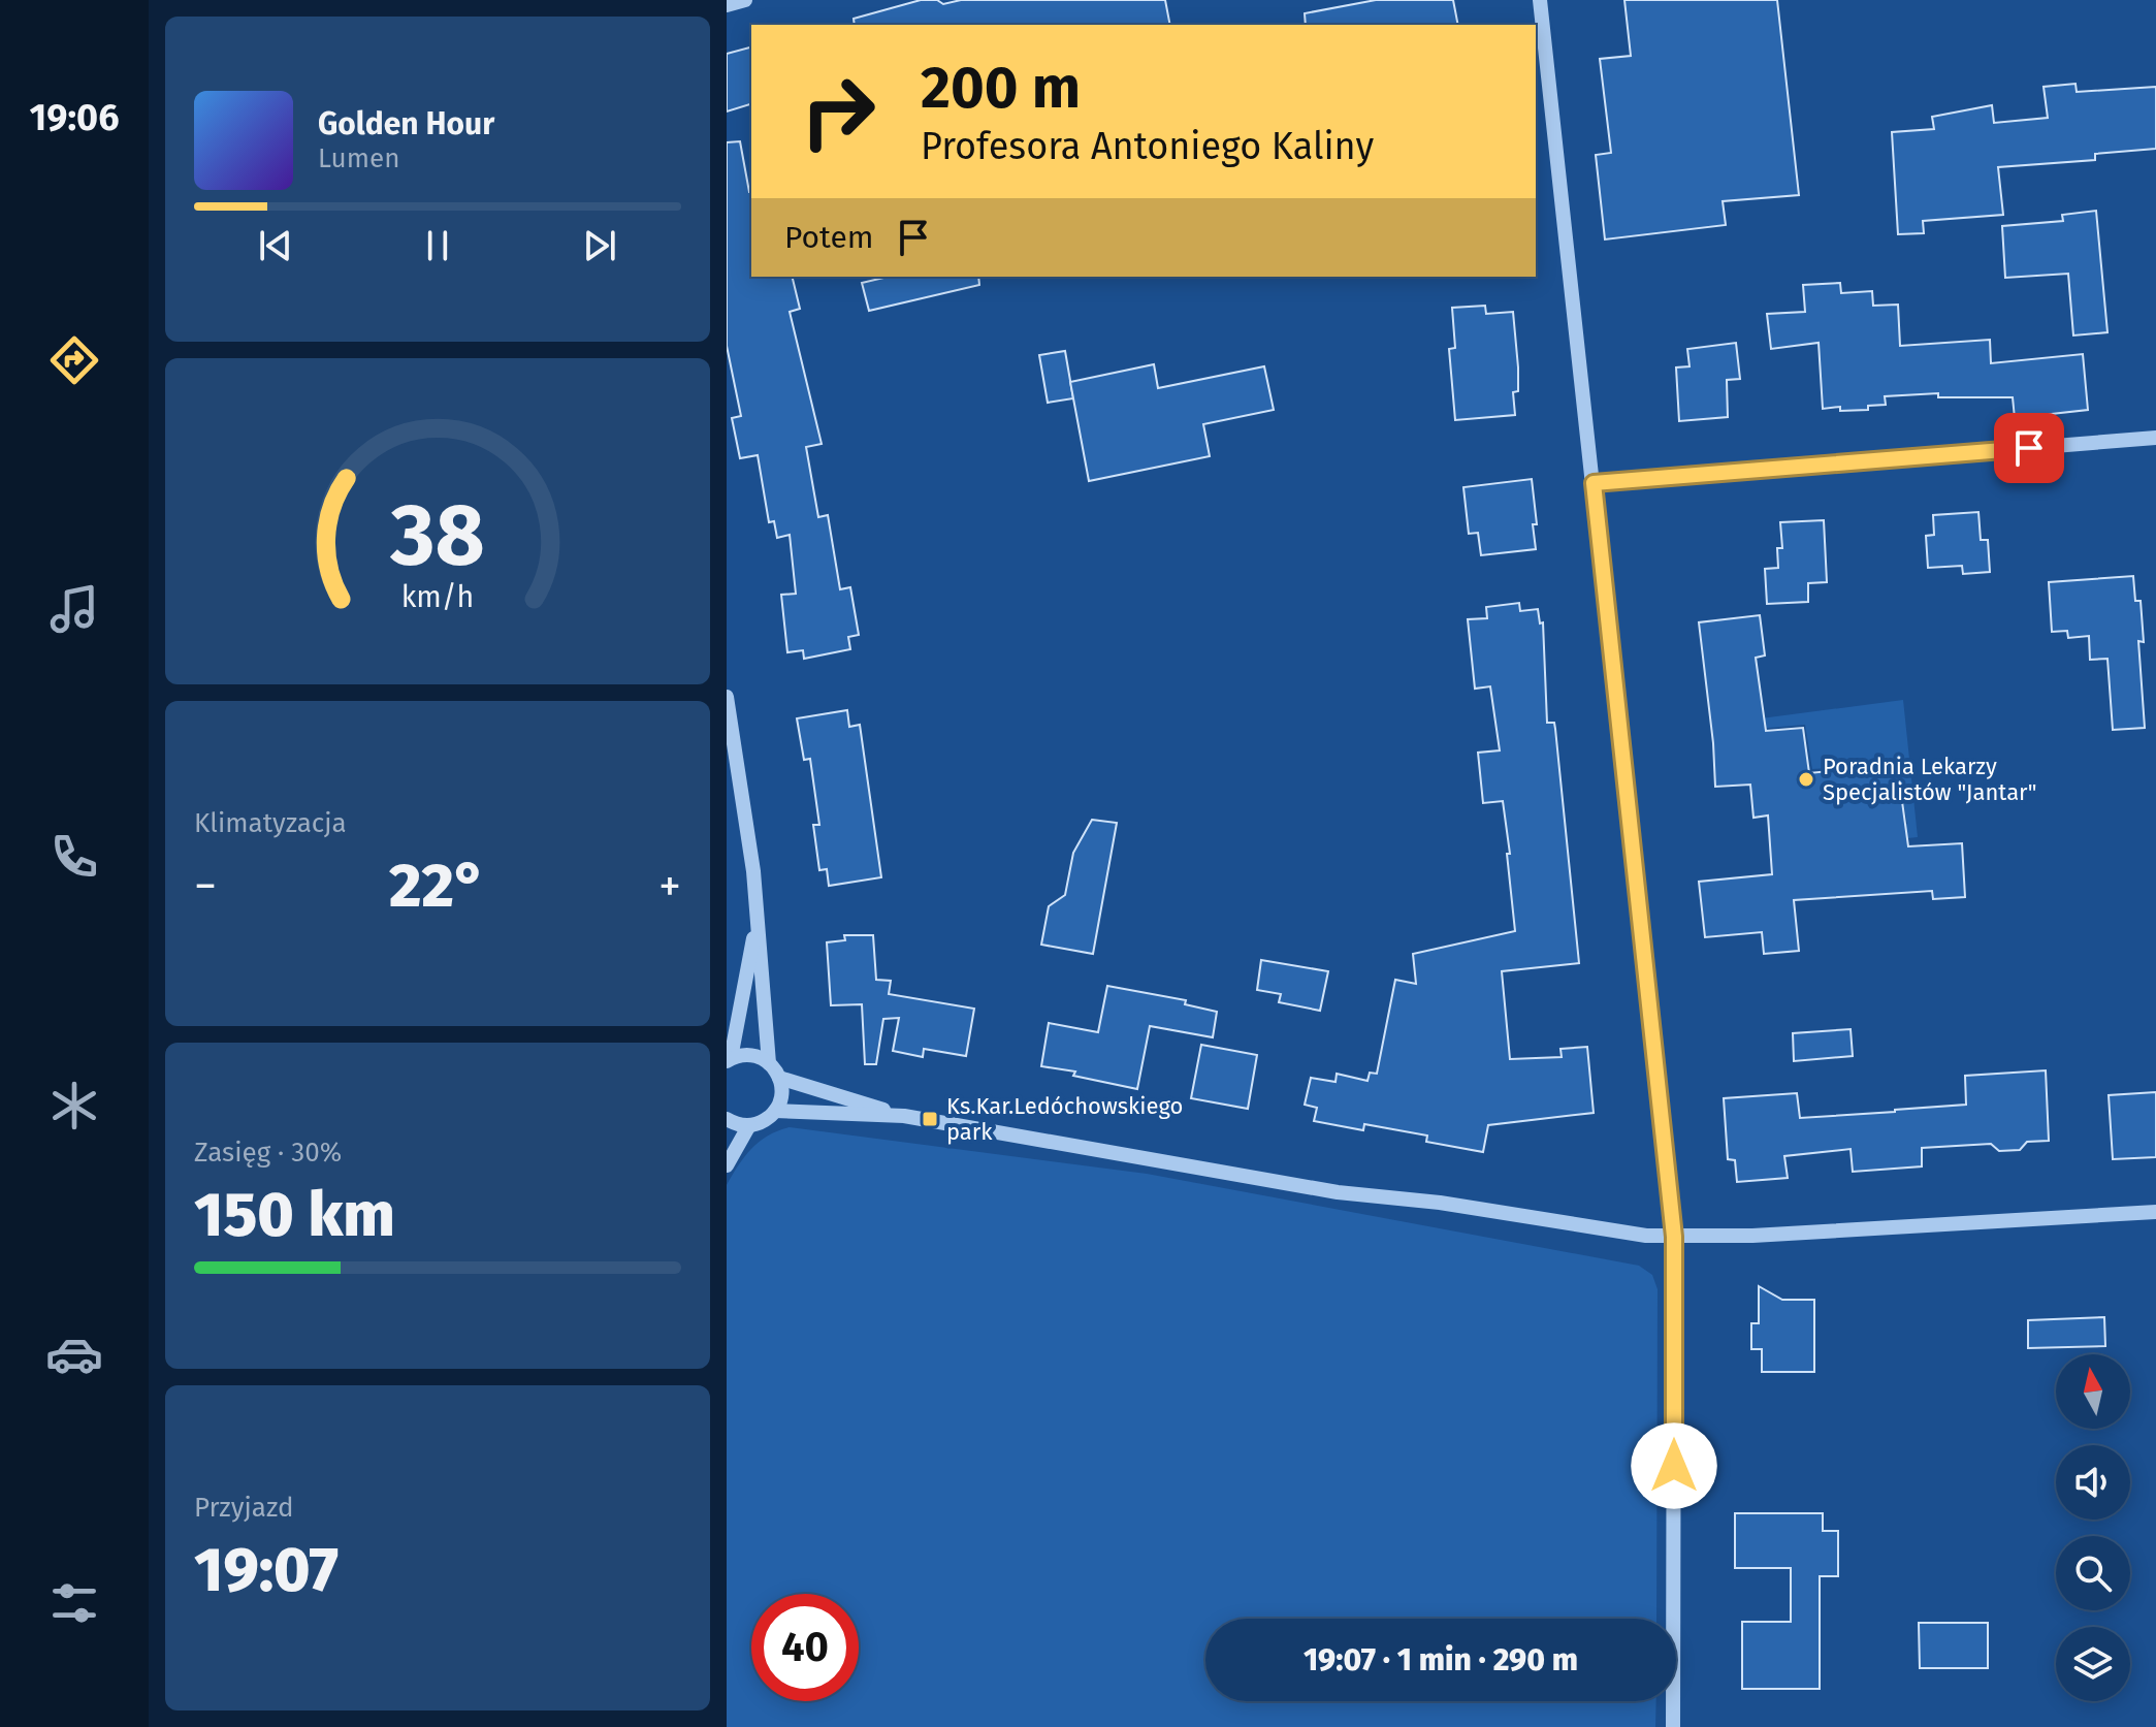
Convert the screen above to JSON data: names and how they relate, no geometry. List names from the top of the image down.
{
  "places": {
    "other": ["Poradnia Lekarzy Specjalistów \"Jantar\""],
    "transit": ["Ks.Kar.Ledóchowskiego park"]
  },
  "north": "top",
  "page": {
    "tabs": "19:06",
    "turn": ["200 m", "Profesora Antoniego Kaliny"],
    "song": ["Golden Hour", "Lumen"],
    "then": "Potem",
    "tile": [
      "Klimatyzacja",
      ["Zasięg · 30%", "150 km"],
      ["Przyjazd", "19:07"]
    ],
    "heat": ["−", "22°", "+"],
    "limit": "40",
    "trip": "19:07 · 1 min · 290 m",
    "gauge": ["38", "km/h"]
  }
}
